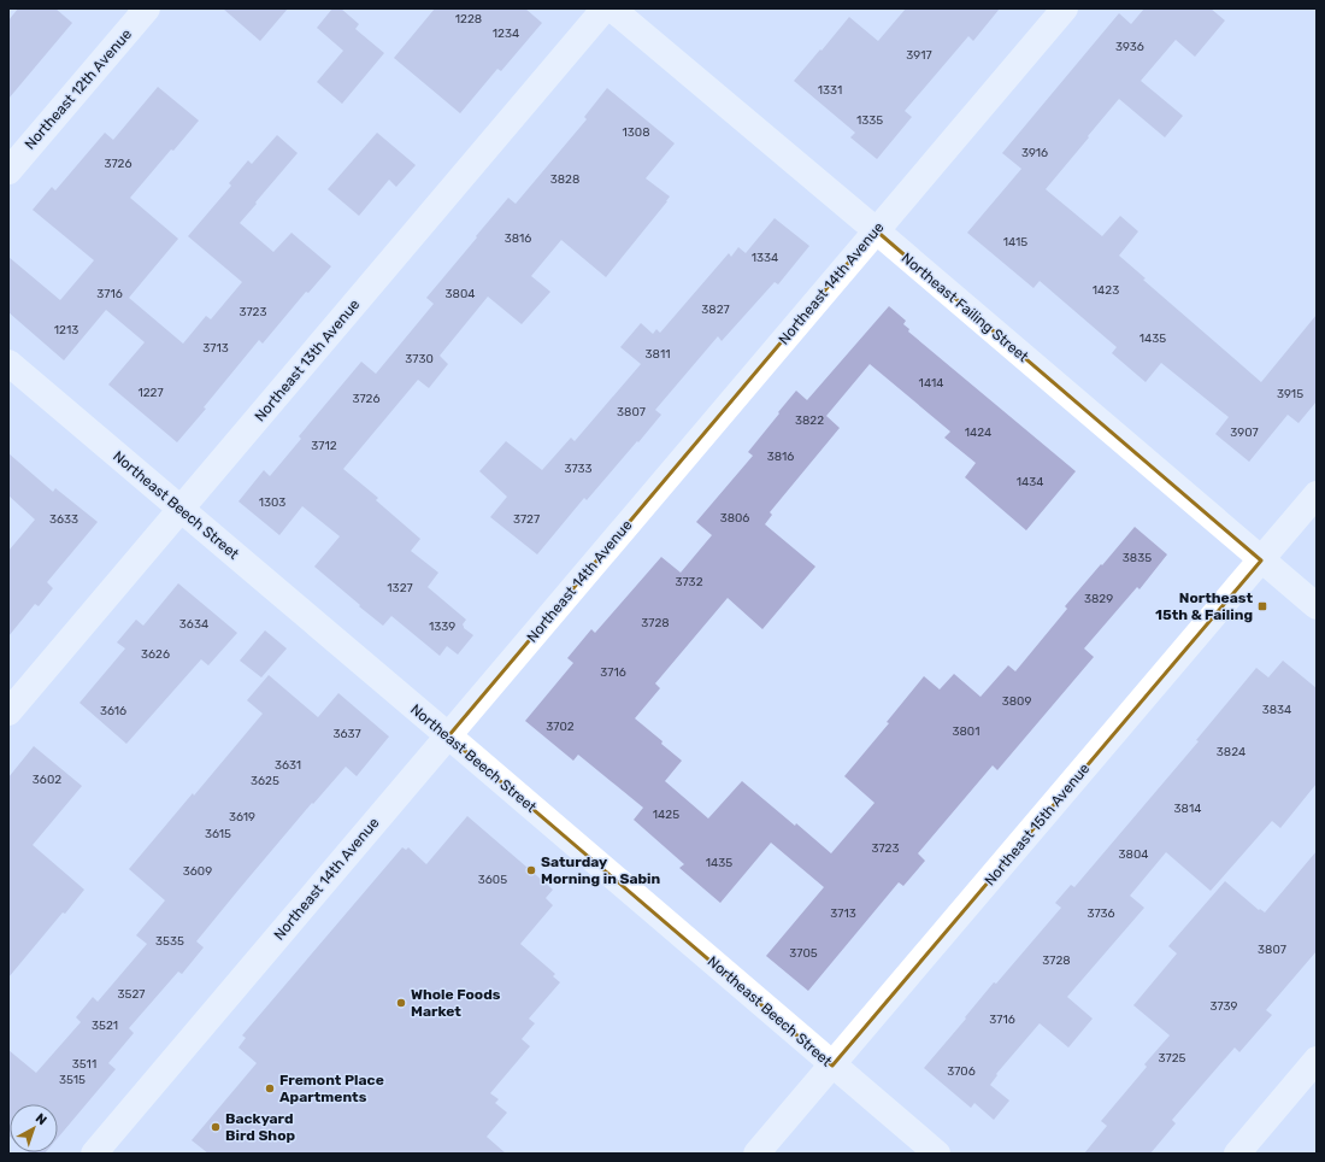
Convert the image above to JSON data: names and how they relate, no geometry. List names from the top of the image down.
{
  "streets": {
    "street": [
      "Northeast 12th Avenue",
      "Northeast 14th Avenue",
      "Northeast Failing Street",
      "Northeast 13th Avenue",
      "Northeast Beech Street",
      "Northeast 15th Avenue"
    ]
  },
  "crossings": [
    ["Northeast 14th Avenue", "Northeast Failing Street"],
    ["Northeast 14th Avenue", "Northeast Beech Street"],
    ["Northeast Failing Street", "Northeast 15th Avenue"],
    ["Northeast 13th Avenue", "Northeast Beech Street"],
    ["Northeast Beech Street", "Northeast 15th Avenue"]
  ],
  "places": {
    "transit": ["Northeast 15th & Failing"],
    "other": [
      "Saturday Morning in Sabin",
      "Whole Foods Market",
      "Fremont Place Apartments",
      "Backyard Bird Shop"
    ]
  },
  "house_numbers": [
    "1228",
    "1234",
    "3936",
    "3917",
    "1331",
    "1335",
    "1308",
    "3916",
    "3726",
    "3828",
    "3816",
    "1415",
    "1334",
    "1423",
    "3716",
    "3804",
    "3827",
    "3723",
    "1213",
    "1435",
    "3713",
    "3811",
    "3730",
    "1414",
    "1227",
    "3915",
    "3726",
    "3807",
    "3822",
    "1424",
    "3907",
    "3712",
    "3816",
    "3733",
    "1434",
    "1303",
    "3806",
    "3633",
    "3727",
    "3835",
    "3732",
    "1327",
    "3829",
    "3728",
    "3634",
    "1339",
    "3626",
    "3716",
    "3809",
    "3834",
    "3616",
    "3702",
    "3801",
    "3637",
    "3824",
    "3631",
    "3602",
    "3625",
    "3814",
    "1425",
    "3619",
    "3615",
    "3723",
    "3804",
    "1435",
    "3609",
    "3605",
    "3713",
    "3736",
    "3535",
    "3807",
    "3705",
    "3728",
    "3527",
    "3739",
    "3716",
    "3521",
    "3725",
    "3511",
    "3706",
    "3515"
  ],
  "north": "top right"
}
